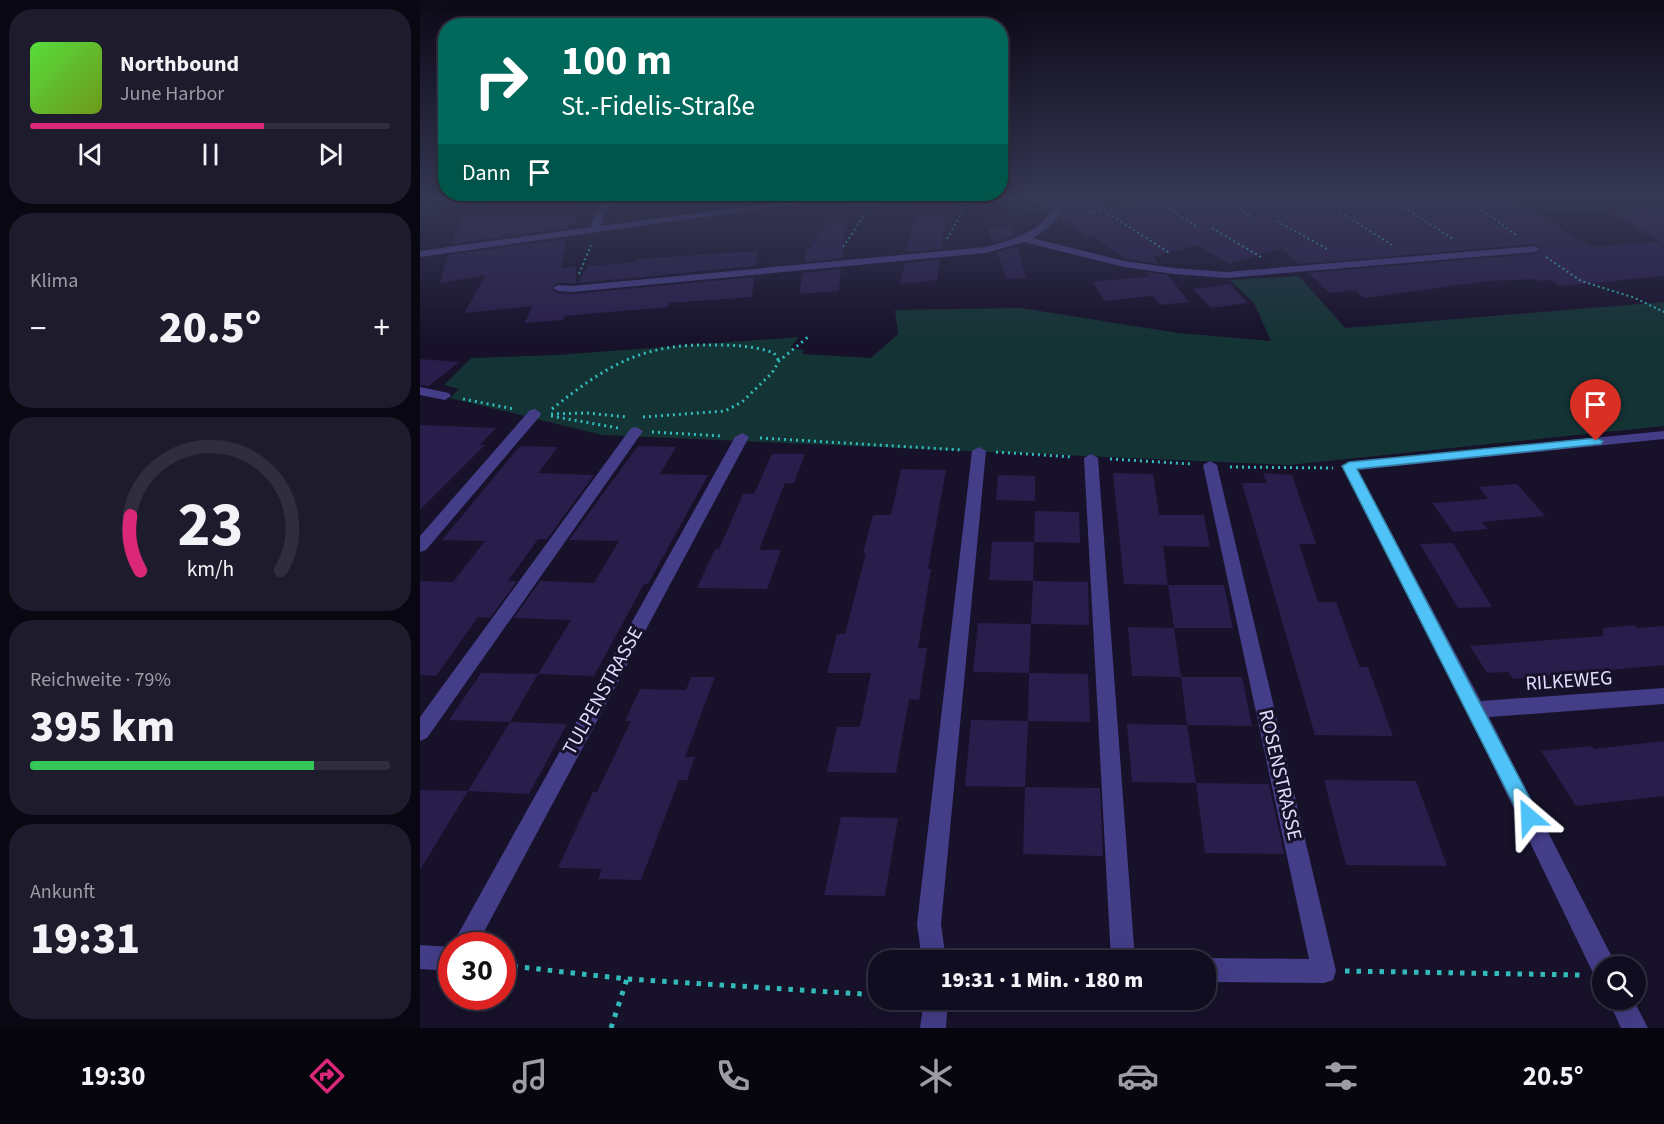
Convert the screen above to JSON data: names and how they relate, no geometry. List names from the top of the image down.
{
  "streets": {
    "street": ["RILKEWEG", "TULPENSTRASSE", "ROSENSTRASSE"]
  },
  "page": {
    "turn": ["100 m", "St.-Fidelis-Straße"],
    "song": ["Northbound", "June Harbor"],
    "then": "Dann",
    "tile": [
      "Klima",
      ["Reichweite · 79%", "395 km"],
      ["Ankunft", "19:31"]
    ],
    "heat": ["−", "20.5°", "+"],
    "limit": "30",
    "trip": "19:31 · 1 Min. · 180 m",
    "tabs": ["19:30", "20.5°"],
    "gauge": ["23", "km/h"]
  }
}
